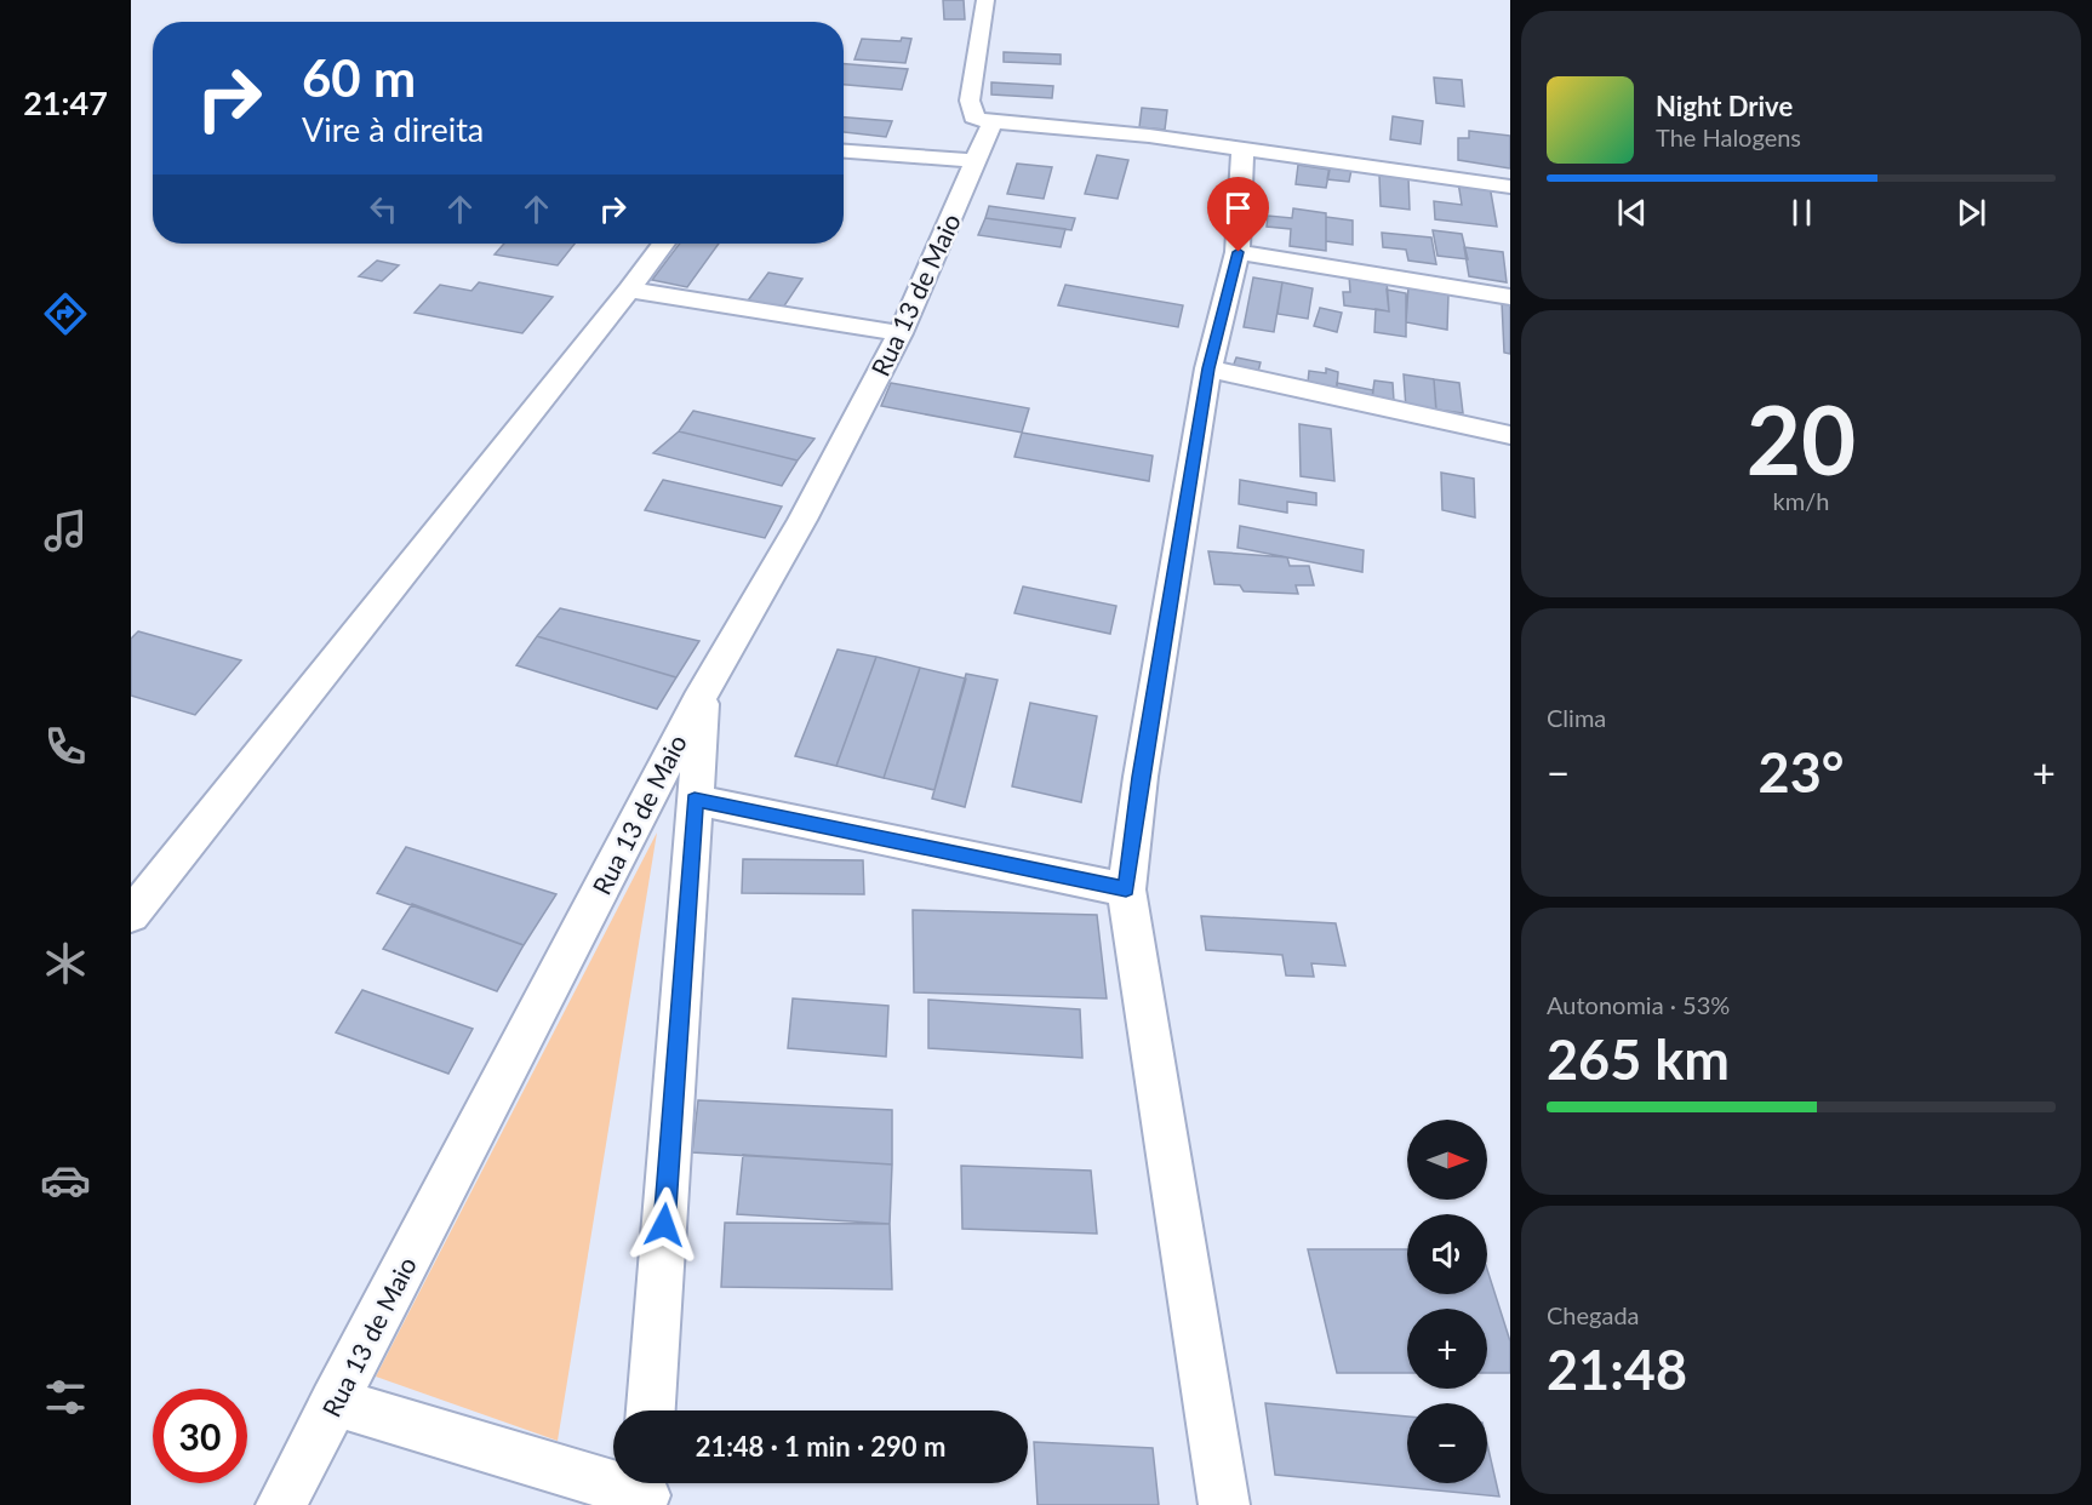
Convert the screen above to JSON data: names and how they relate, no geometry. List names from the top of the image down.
{
  "streets": {
    "street": ["Rua 13 de Maio"]
  },
  "north": "right",
  "page": {
    "tabs": "21:47",
    "turn": ["60 m", "Vire à direita"],
    "song": ["Night Drive", "The Halogens"],
    "tile": [
      ["20", "km/h"],
      "Clima",
      ["Autonomia · 53%", "265 km"],
      ["Chegada", "21:48"]
    ],
    "heat": ["−", "23°", "+"],
    "map_buttons": ["+", "−"],
    "limit": "30",
    "trip": "21:48 · 1 min · 290 m"
  }
}
